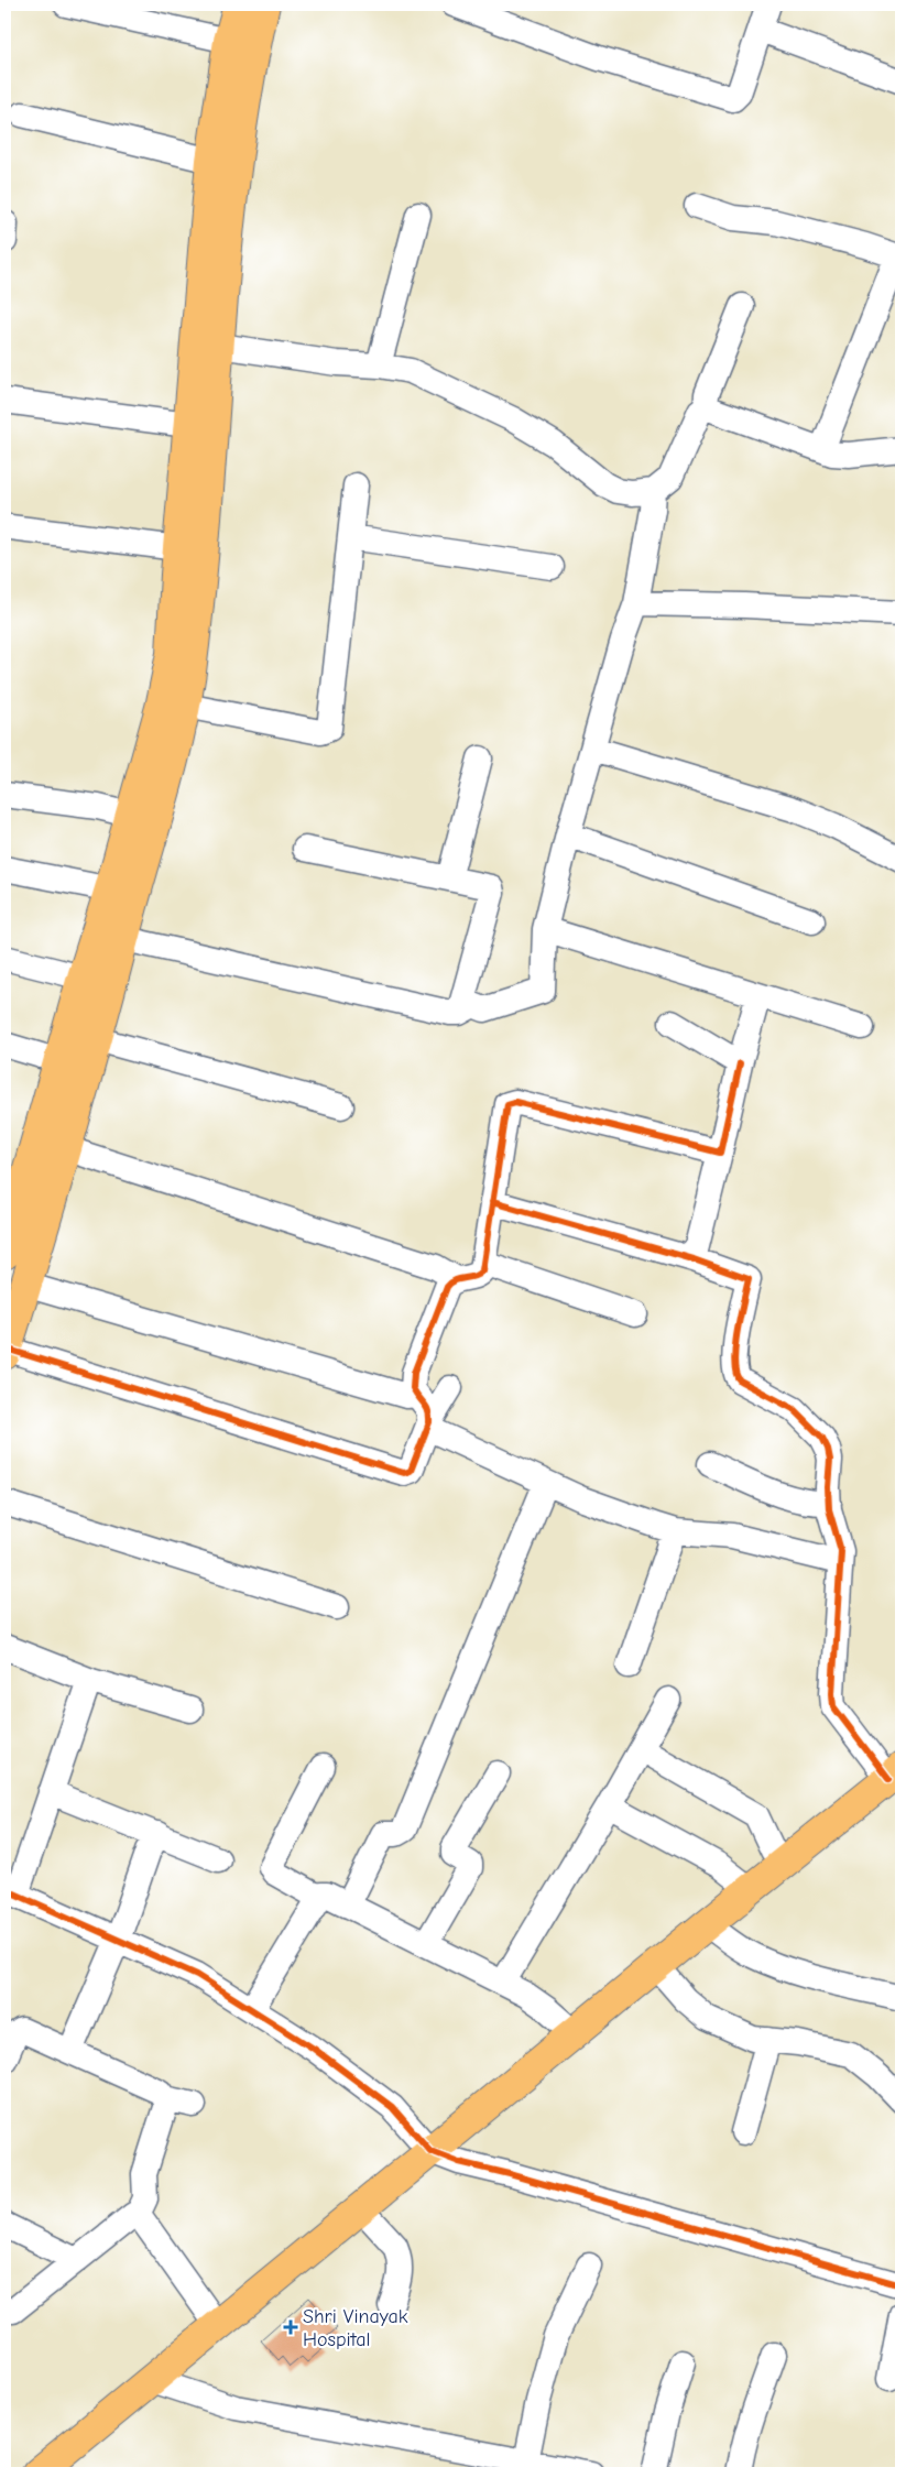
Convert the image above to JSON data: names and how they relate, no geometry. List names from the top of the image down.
{
  "places": {
    "health": ["Shri Vinayak Hospital"]
  }
}
